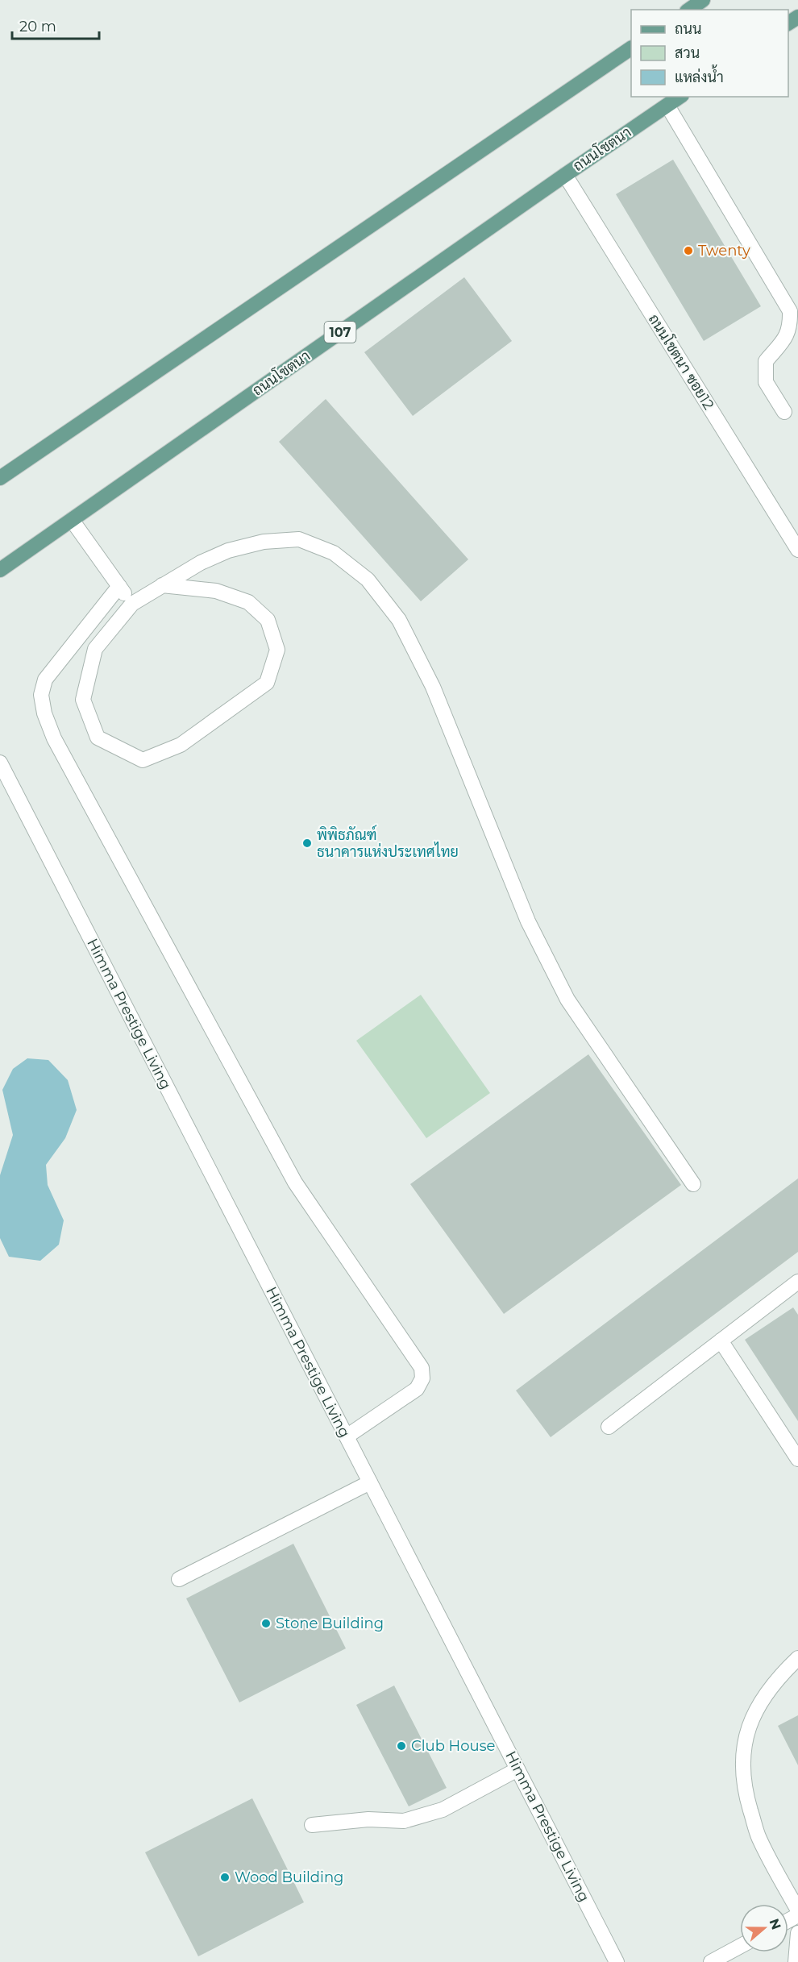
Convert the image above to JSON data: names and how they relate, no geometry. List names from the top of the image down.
{
  "streets": {
    "main road": ["ถนนโชตนา", "107"],
    "street": ["ถนนโชตนา ซอย12", "Himma Prestige Living"]
  },
  "crossings": [
    ["ถนนโชตนา", "ถนนโชตนา ซอย12"]
  ],
  "places": [
    "Twenty",
    "พิพิธภัณฑ์ ธนาคารแห่งประเทศไทย",
    "Stone Building",
    "Club House",
    "Wood Building"
  ],
  "legend": ["ถนน", "สวน", "แหล่งน้ำ"],
  "scale_bar": "20 m",
  "north": "right"
}
